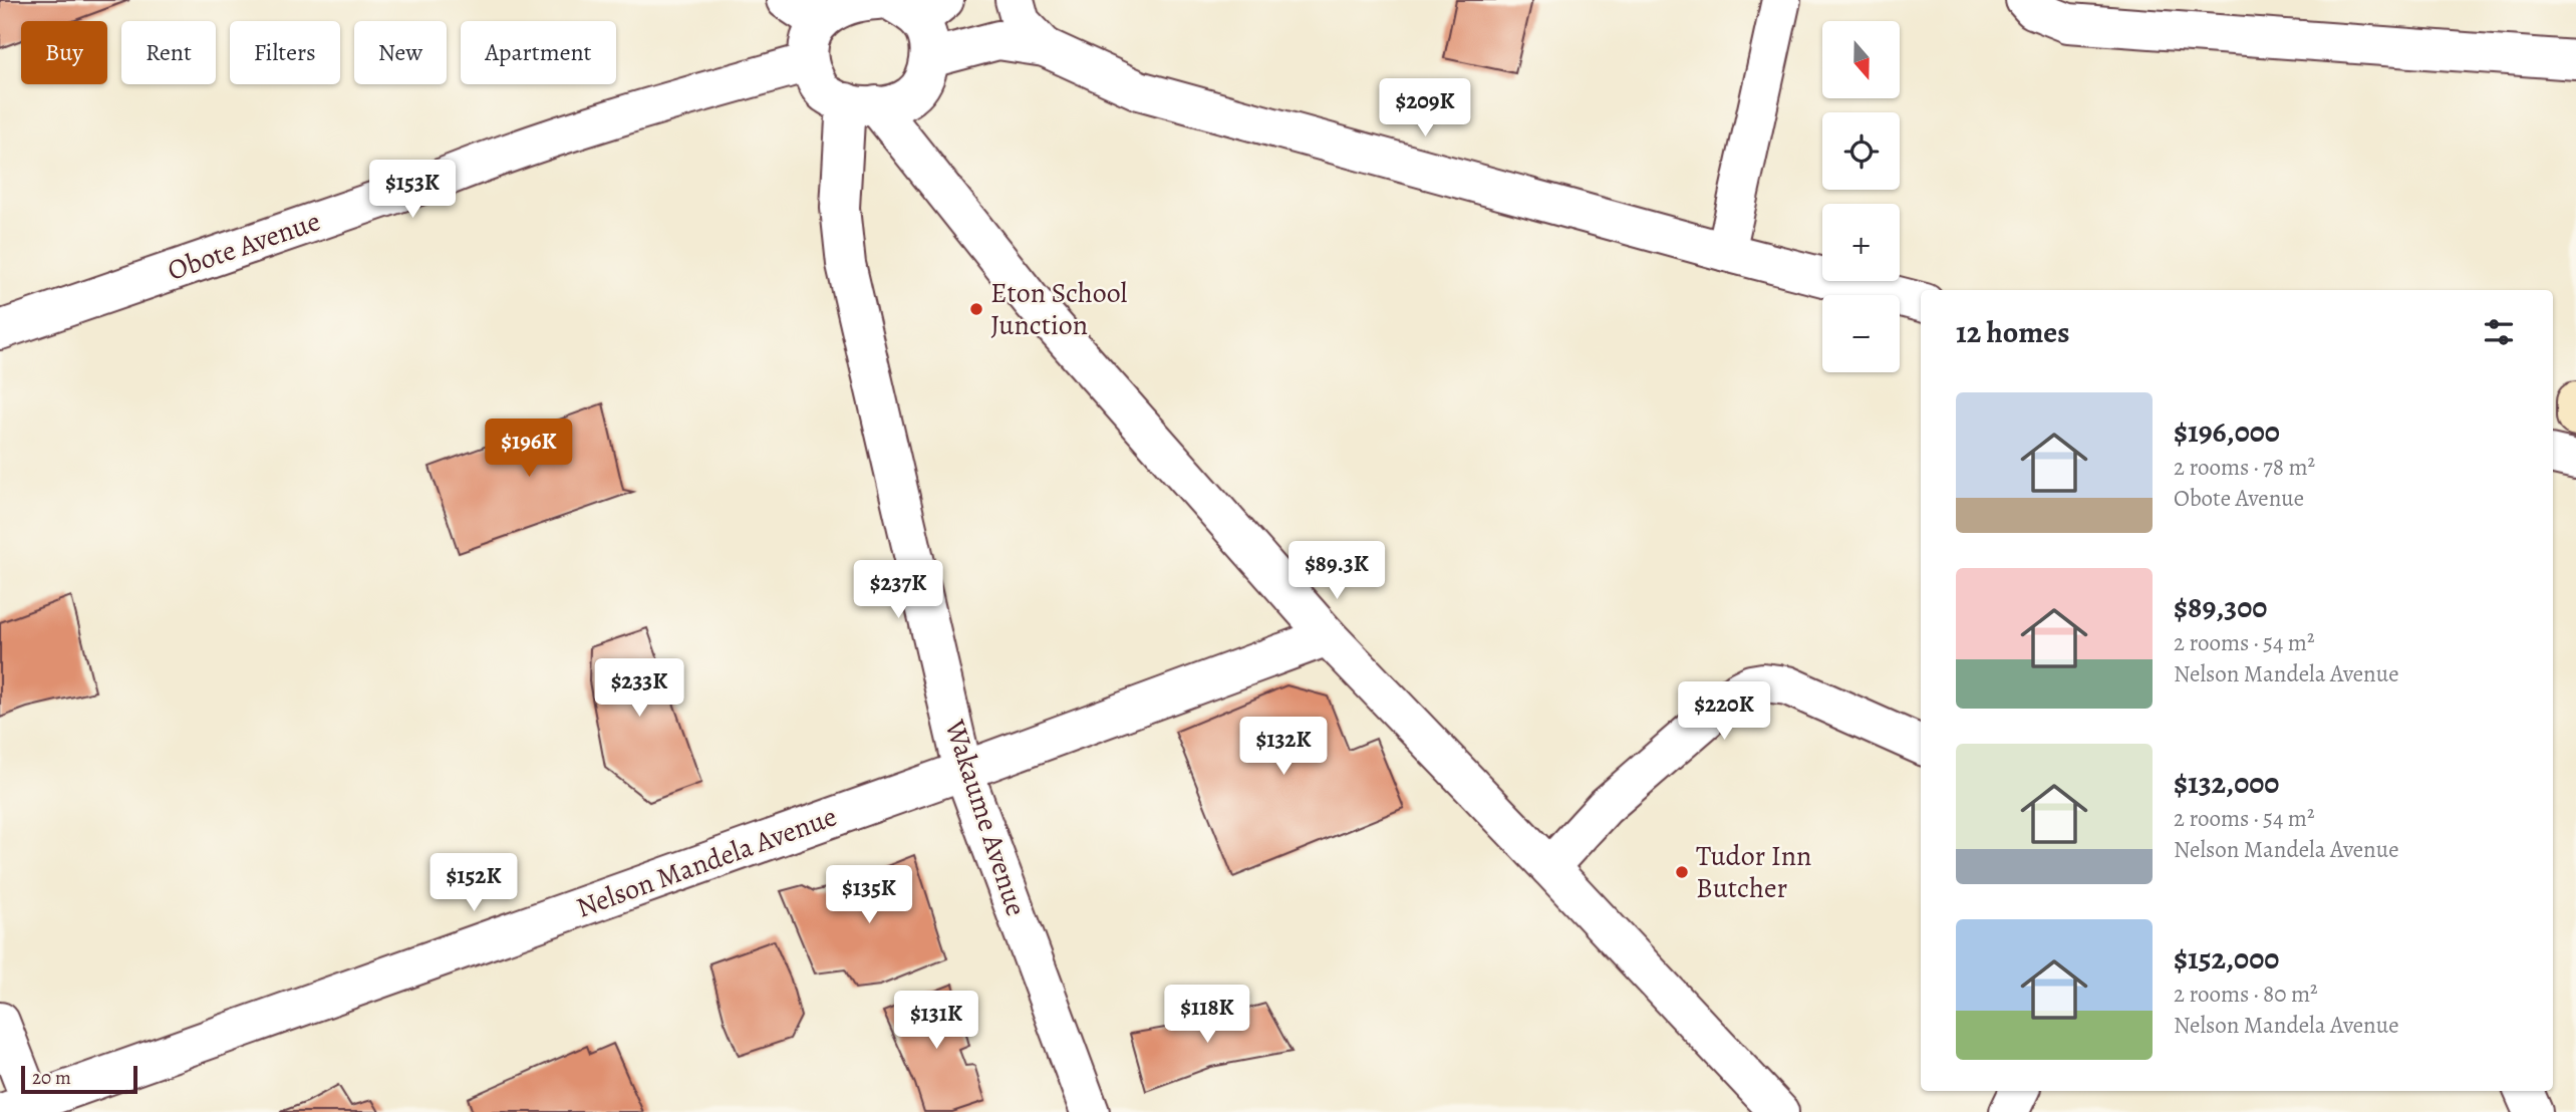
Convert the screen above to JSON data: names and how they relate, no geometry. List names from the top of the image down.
{
  "streets": {
    "street": ["Obote Avenue", "Wakaume Avenue", "Nelson Mandela Avenue"]
  },
  "crossings": [
    ["Wakaume Avenue", "Nelson Mandela Avenue"]
  ],
  "places": ["Eton School Junction", "Tudor Inn Butcher"],
  "scale_bar": "20 m",
  "north": "bottom",
  "page": {
    "map_buttons": ["+", "−"],
    "chip": [
      "Buy",
      "Rent",
      "Filters",
      "New",
      "Apartment"
    ],
    "price": [
      "$209K",
      "$153K",
      "$196K",
      "$89.3K",
      "$237K",
      "$233K",
      "$220K",
      "$132K",
      "$152K",
      "$135K",
      "$118K",
      "$131K"
    ],
    "heading": "12 homes",
    "list": [
      {
        "name": "$196,000",
        "note": "2 rooms · 78 m² · Obote Avenue"
      },
      {
        "name": "$89,300",
        "note": "2 rooms · 54 m² · Nelson Mandela Avenue"
      },
      {
        "name": "$132,000",
        "note": "2 rooms · 54 m² · Nelson Mandela Avenue"
      },
      {
        "name": "$152,000",
        "note": "2 rooms · 80 m² · Nelson Mandela Avenue"
      }
    ],
    "scale": "20 m"
  }
}
